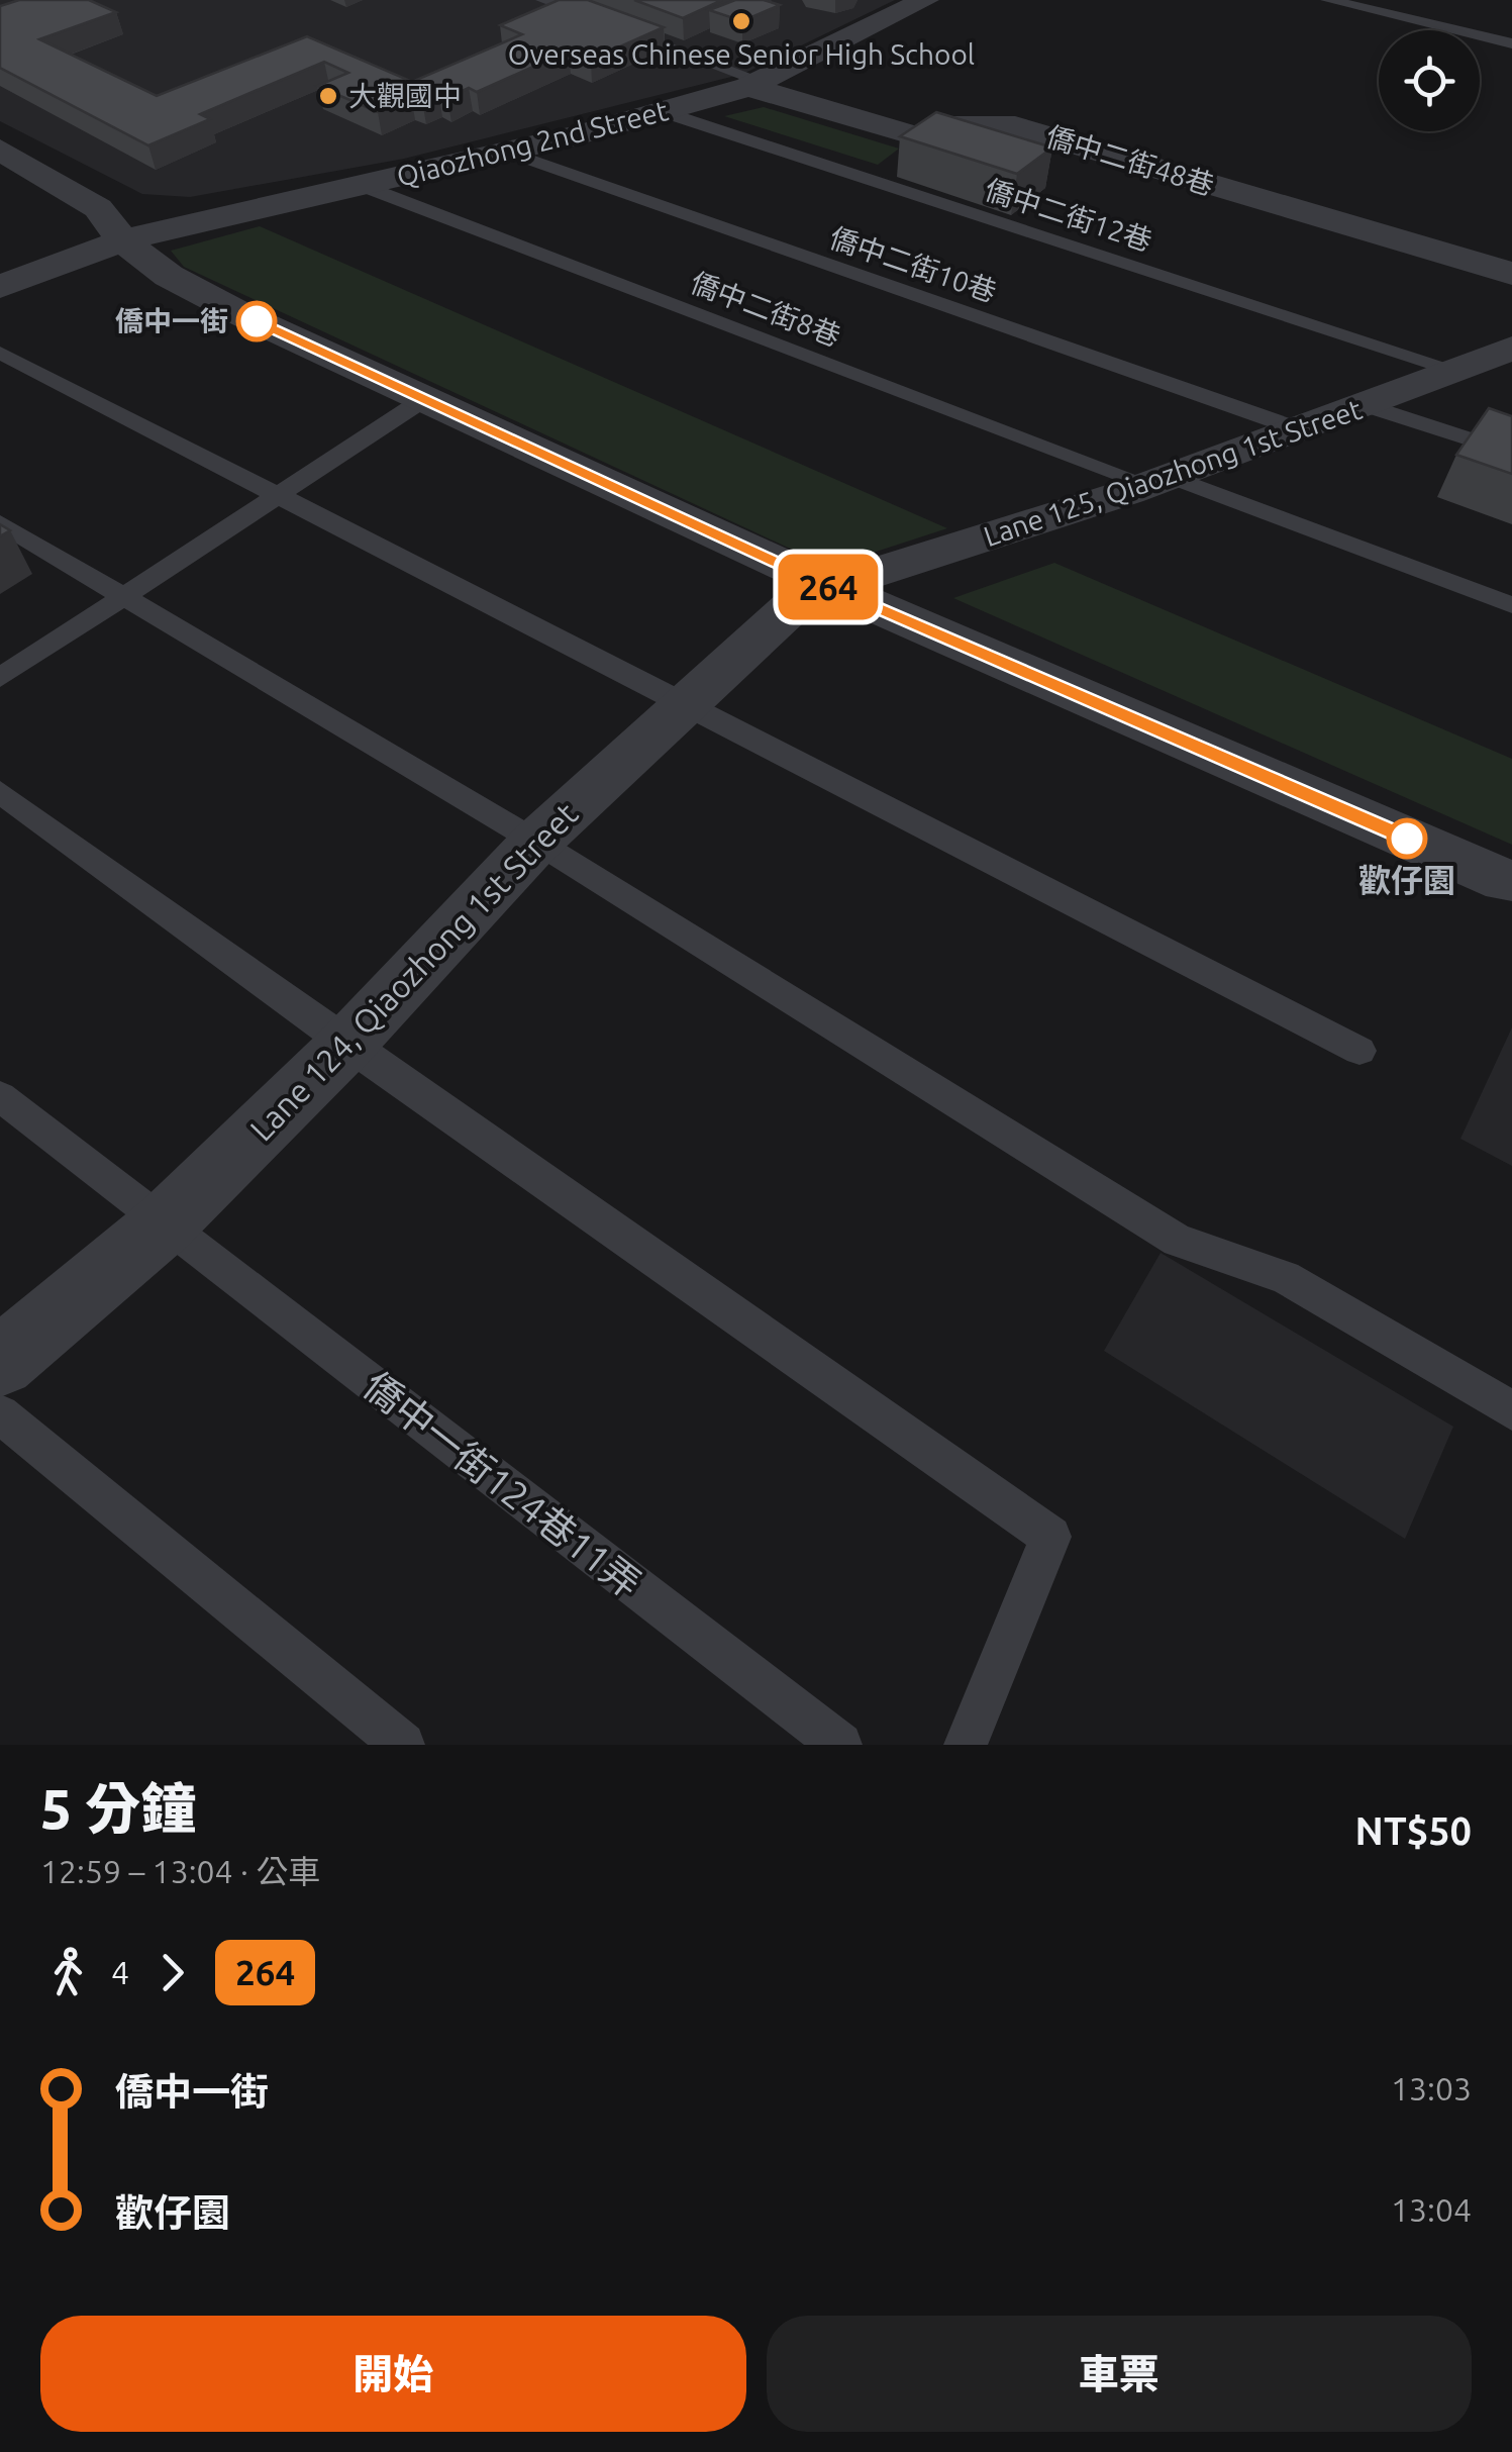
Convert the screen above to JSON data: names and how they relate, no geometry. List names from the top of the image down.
{
  "streets": {
    "street": [
      "Qiaozhong 2nd Street",
      "僑中二街48巷",
      "Lane 125, Qiaozhong 1st Street",
      "Lane 124, Qiaozhong 1st Street"
    ],
    "lane": [
      "僑中二街12巷",
      "僑中二街10巷",
      "僑中二街8巷",
      "僑中一街124巷11弄"
    ]
  },
  "crossings": [
    ["Qiaozhong 2nd Street", "僑中二街48巷"],
    ["Qiaozhong 2nd Street", "僑中二街12巷"],
    ["Qiaozhong 2nd Street", "僑中二街10巷"],
    ["Qiaozhong 2nd Street", "僑中二街8巷"],
    ["僑中二街12巷", "Lane 125, Qiaozhong 1st Street"],
    ["僑中二街10巷", "Lane 125, Qiaozhong 1st Street"],
    ["僑中二街8巷", "Lane 125, Qiaozhong 1st Street"],
    ["Lane 125, Qiaozhong 1st Street", "Lane 124, Qiaozhong 1st Street"],
    ["Lane 124, Qiaozhong 1st Street", "僑中一街124巷11弄"]
  ],
  "places": [
    "Overseas Chinese Senior High School",
    "大觀國中",
    "僑中一街",
    "歡仔園"
  ],
  "lines": ["bus line 264"],
  "page": {
    "on_map": "264",
    "heading": ["5 分鐘", "12:59 – 13:04 · 公車", "NT$50"],
    "legs": ["4", "264"],
    "list": [
      {
        "name": "僑中一街",
        "value": "13:03"
      },
      {
        "name": "歡仔園",
        "value": "13:04"
      }
    ],
    "buttons": ["開始", "車票"]
  }
}
